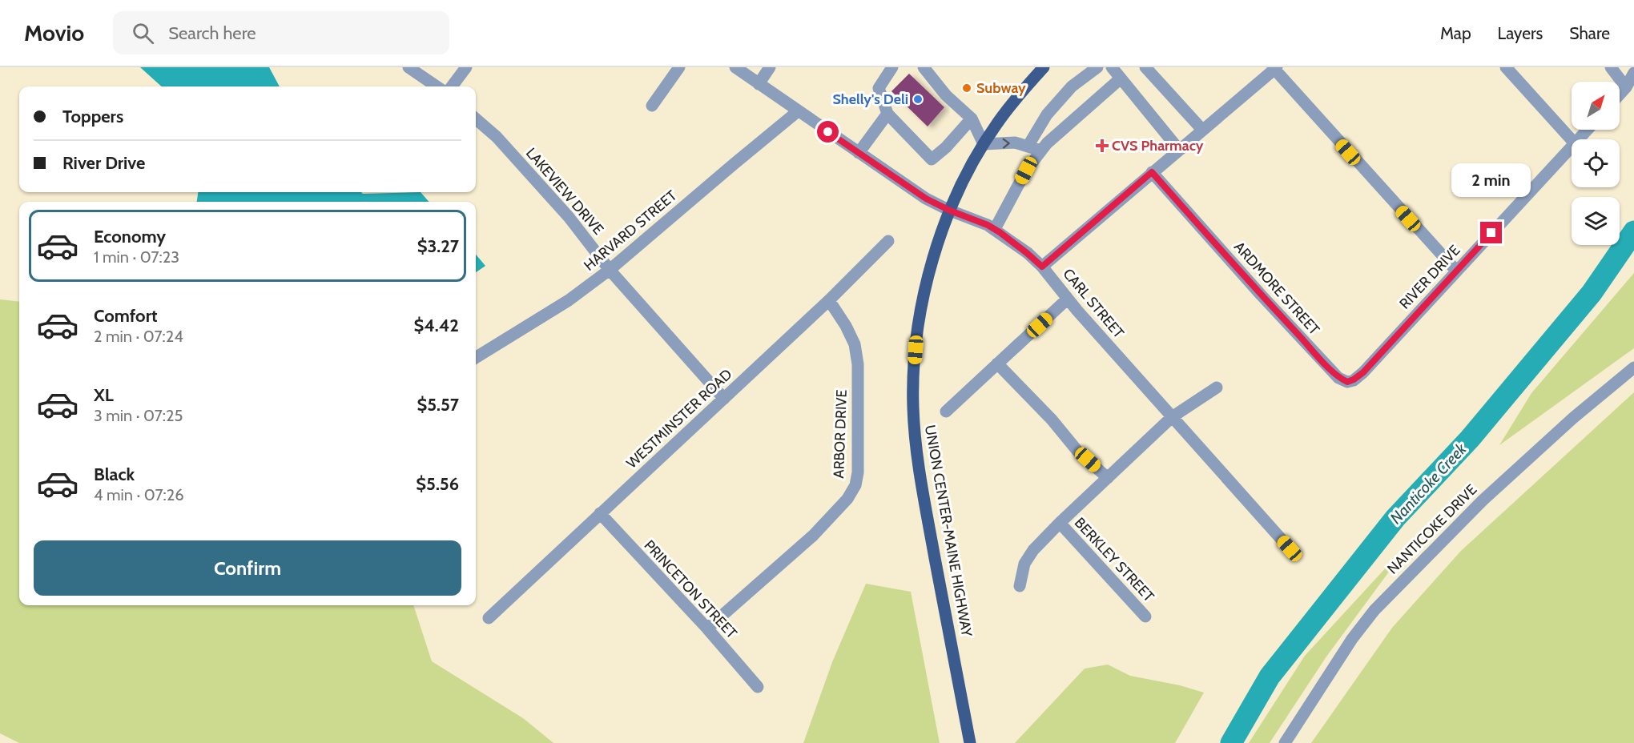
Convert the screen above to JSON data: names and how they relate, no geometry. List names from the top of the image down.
{
  "streets": {
    "main road": ["UNION CENTER-MAINE HIGHWAY"],
    "street": [
      "LAKEVIEW DRIVE",
      "HARVARD STREET",
      "RIVER DRIVE",
      "ARDMORE STREET",
      "CARL STREET",
      "WESTMINSTER ROAD",
      "ARBOR DRIVE",
      "NANTICOKE DRIVE",
      "BERKLEY STREET",
      "PRINCETON STREET"
    ]
  },
  "crossings": [
    ["LAKEVIEW DRIVE", "HARVARD STREET"],
    ["LAKEVIEW DRIVE", "WESTMINSTER ROAD"],
    ["HARVARD STREET", "CARL STREET"],
    ["RIVER DRIVE", "ARDMORE STREET"],
    ["CARL STREET", "UNION CENTER-MAINE HIGHWAY"],
    ["WESTMINSTER ROAD", "ARBOR DRIVE"],
    ["WESTMINSTER ROAD", "PRINCETON STREET"],
    ["ARBOR DRIVE", "PRINCETON STREET"]
  ],
  "water": ["Nanticoke Creek"],
  "places": {
    "other": ["Subway", "Shelly's Deli"],
    "health": ["CVS Pharmacy"]
  },
  "north": "top right",
  "page": {
    "header": "Movio",
    "search": "Search here",
    "nav": ["Map", "Layers", "Share"],
    "banner": ["Toppers", "River Drive"],
    "bubble": "2 min",
    "list": [
      {
        "name": "Economy",
        "note": "1 min · 07:23",
        "value": "$3.27"
      },
      {
        "name": "Comfort",
        "note": "2 min · 07:24",
        "value": "$4.42"
      },
      {
        "name": "XL",
        "note": "3 min · 07:25",
        "value": "$5.57"
      },
      {
        "name": "Black",
        "note": "4 min · 07:26",
        "value": "$5.56"
      }
    ],
    "buttons": "Confirm"
  }
}
